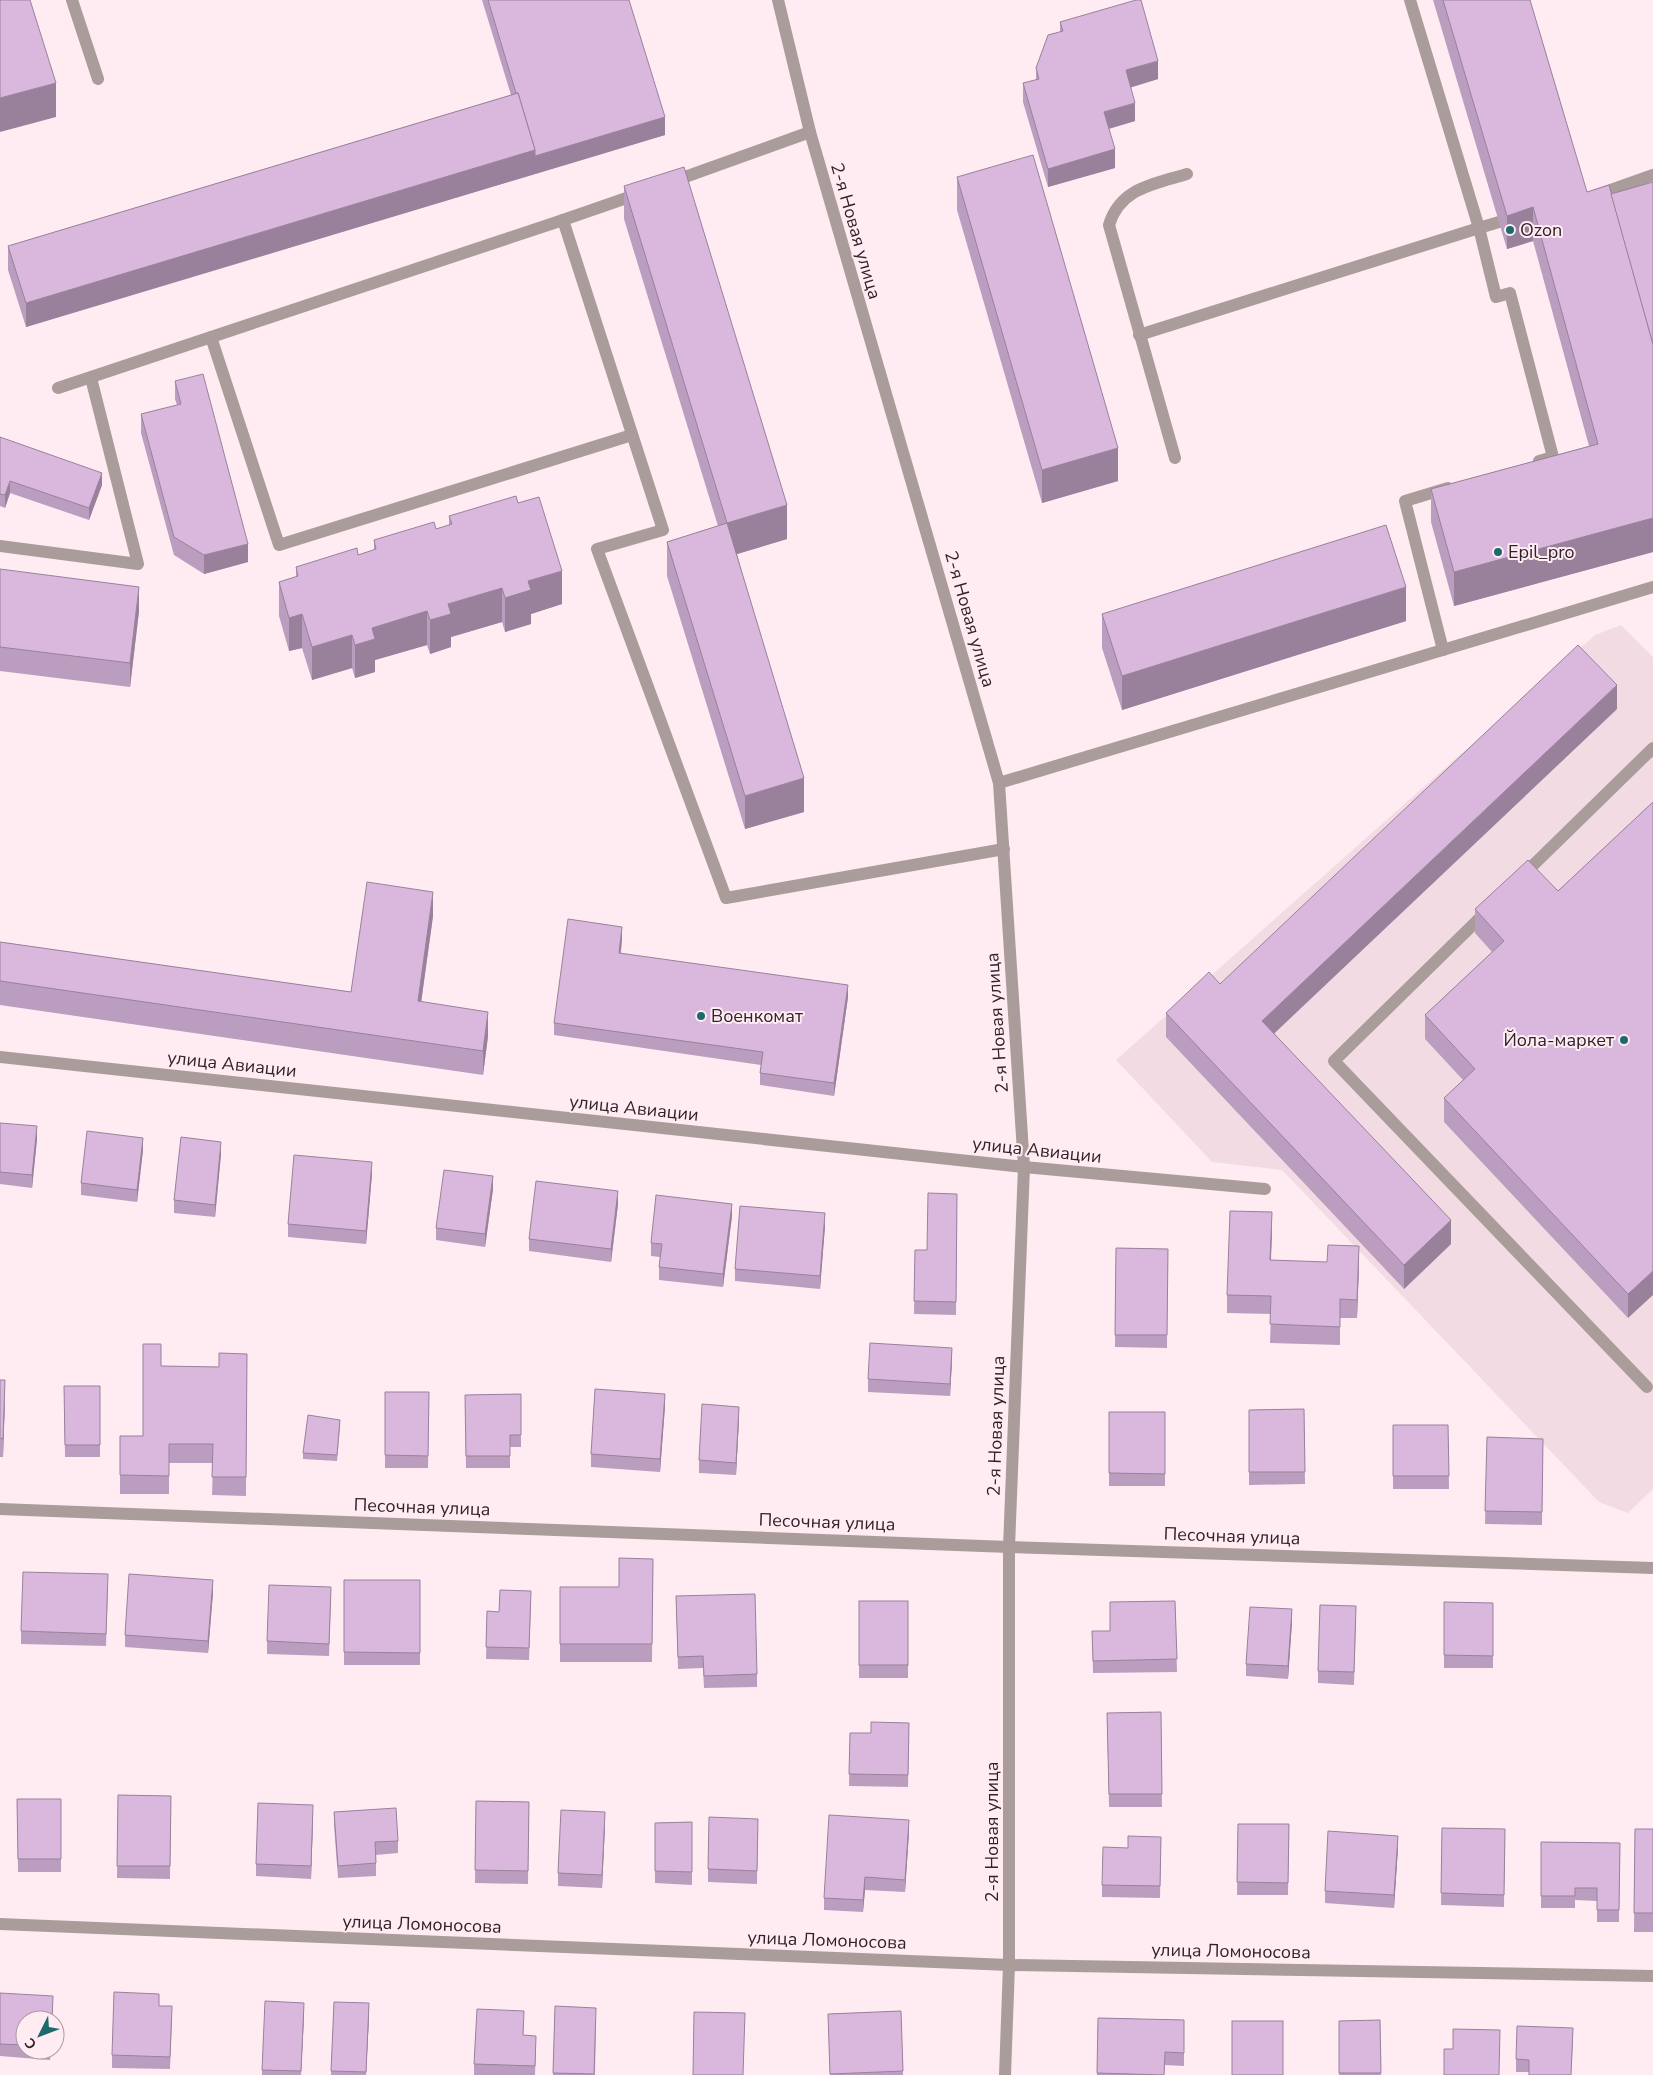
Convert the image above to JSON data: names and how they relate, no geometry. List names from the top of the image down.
{
  "streets": {
    "street": [
      "2-я Новая улица",
      "улица Авиации",
      "Песочная улица",
      "улица Ломоносова"
    ]
  },
  "crossings": [
    ["2-я Новая улица", "улица Авиации"],
    ["2-я Новая улица", "Песочная улица"],
    ["2-я Новая улица", "улица Ломоносова"]
  ],
  "places": [
    "Ozon",
    "Epil_pro",
    "Военкомат",
    "Йола-маркет"
  ],
  "north": "bottom left"
}
